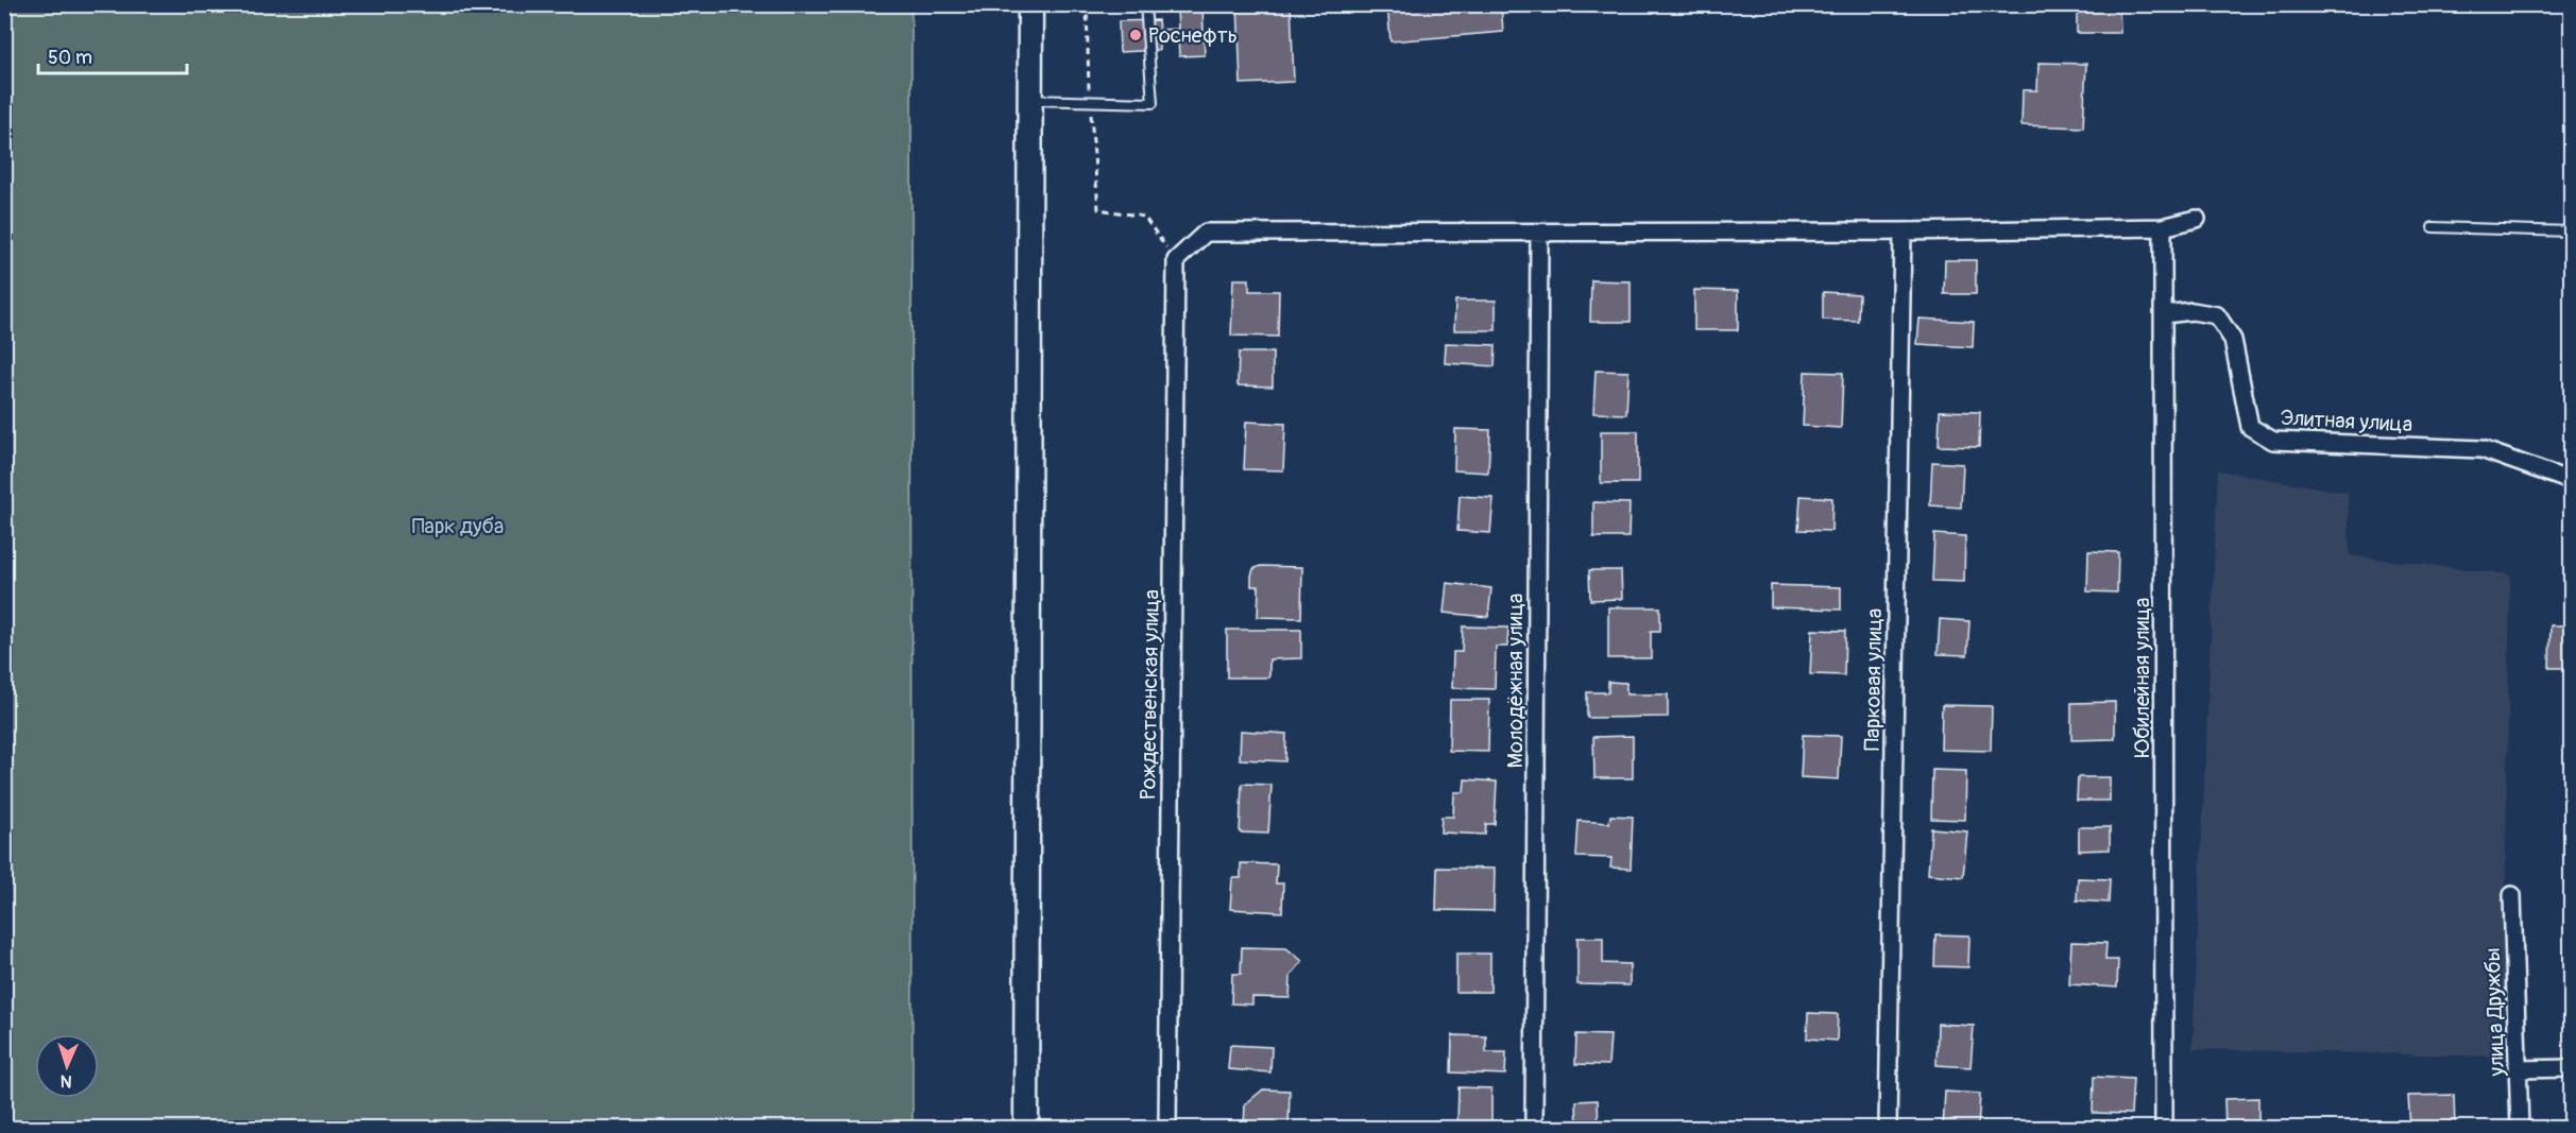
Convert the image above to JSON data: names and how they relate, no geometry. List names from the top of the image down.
{
  "streets": {
    "street": [
      "Элитная улица",
      "Юбилейная улица",
      "Парковая улица",
      "Молодёжная улица",
      "Рождественская улица",
      "улица Дружбы"
    ]
  },
  "crossings": [
    ["Элитная улица", "Юбилейная улица"]
  ],
  "parks": ["Парк дуба"],
  "places": ["Роснефть"],
  "scale_bar": "50 m",
  "north": "bottom"
}
